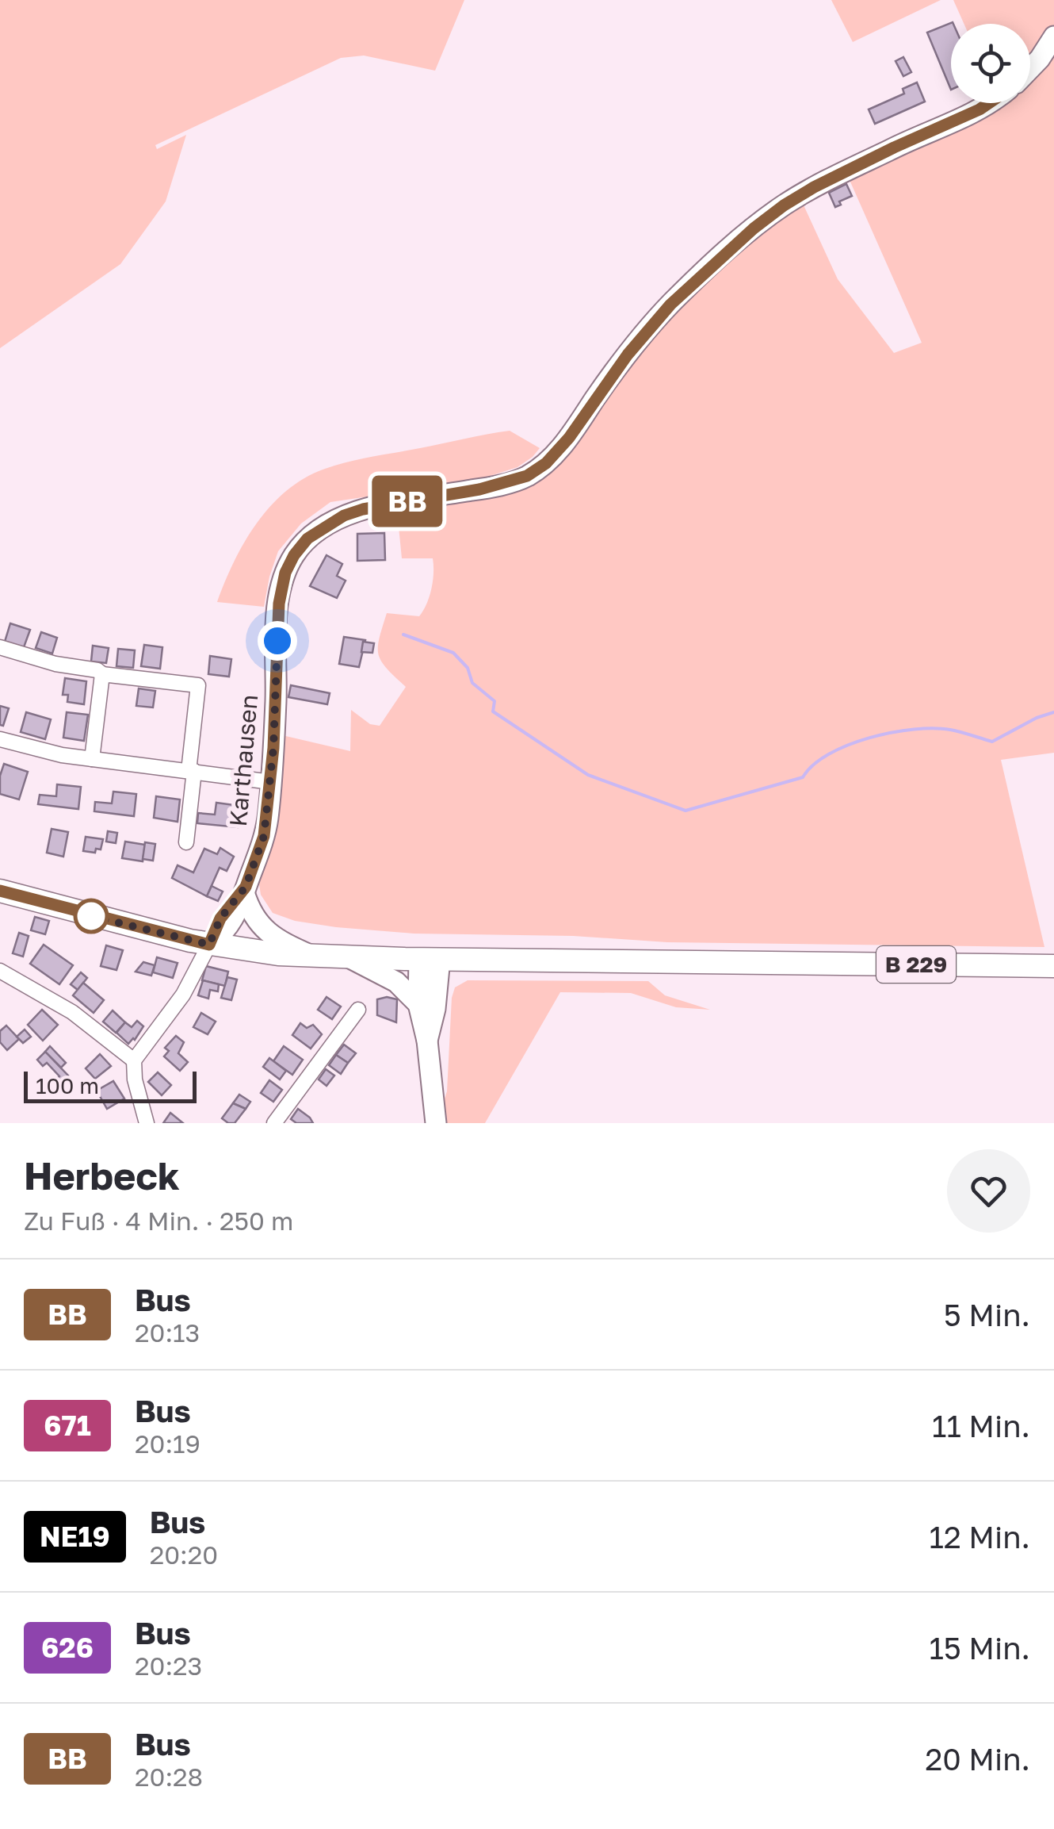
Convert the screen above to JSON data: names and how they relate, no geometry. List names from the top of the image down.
{
  "streets": {
    "main road": ["Karthausen", "B 229"]
  },
  "crossings": [
    ["Karthausen", "B 229"]
  ],
  "lines": ["bus line BB"],
  "scale_bar": "100 m",
  "page": {
    "on_map": "BB",
    "scale": "100 m",
    "heading": ["Herbeck", "Zu Fuß · 4 Min. · 250 m"],
    "list": [
      {
        "mark": "BB",
        "name": "Bus",
        "note": "20:13",
        "value": "5 Min."
      },
      {
        "mark": "671",
        "name": "Bus",
        "note": "20:19",
        "value": "11 Min."
      },
      {
        "mark": "NE19",
        "name": "Bus",
        "note": "20:20",
        "value": "12 Min."
      },
      {
        "mark": "626",
        "name": "Bus",
        "note": "20:23",
        "value": "15 Min."
      },
      {
        "mark": "BB",
        "name": "Bus",
        "note": "20:28",
        "value": "20 Min."
      }
    ]
  }
}
